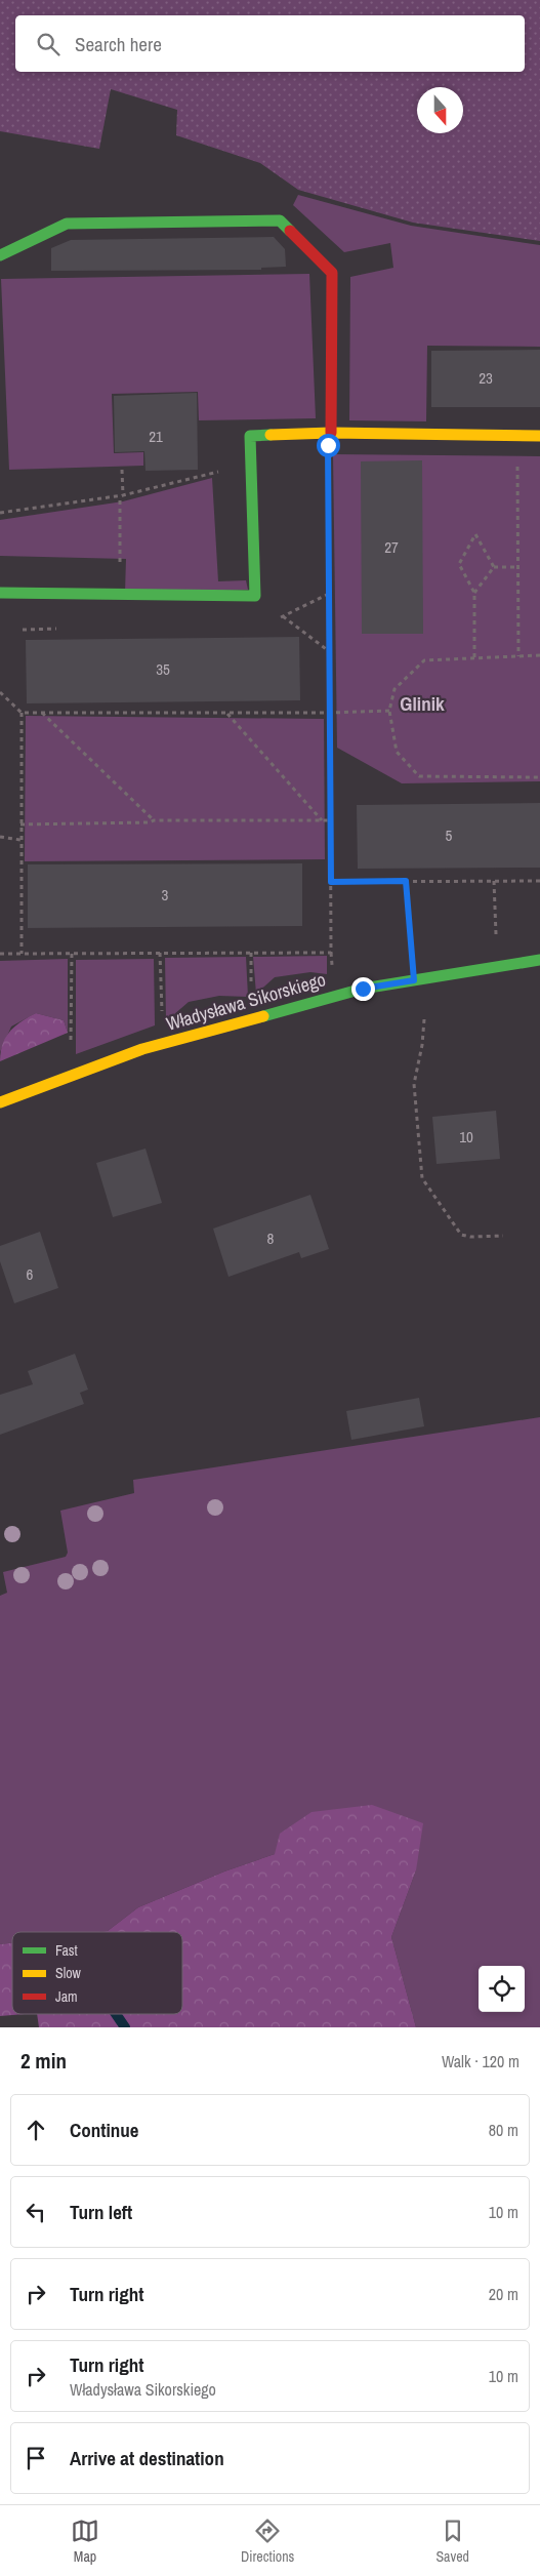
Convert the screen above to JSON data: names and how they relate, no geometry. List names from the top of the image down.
{
  "streets": {
    "street": ["Władysława Sikorskiego"]
  },
  "districts": ["Glinik"],
  "house_numbers": [
    "23",
    "21",
    "27",
    "35",
    "5",
    "3",
    "10",
    "8",
    "6"
  ],
  "legend": ["Fast", "Slow", "Jam"],
  "north": "bottom",
  "page": {
    "search": "Search here",
    "heading": ["2 min", "Walk · 120 m"],
    "list": [
      ["Continue", "80 m"],
      ["Turn left", "10 m"],
      ["Turn right", "20 m"],
      ["Turn right", "Władysława Sikorskiego", "10 m"],
      "Arrive at destination"
    ],
    "nav": ["Map", "Directions", "Saved"]
  }
}
